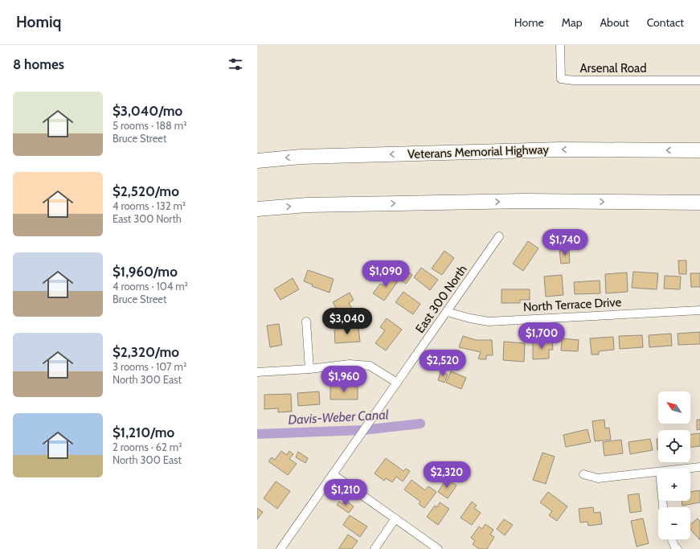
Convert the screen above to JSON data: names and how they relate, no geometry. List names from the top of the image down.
{
  "streets": {
    "highway": ["Veterans Memorial Highway"],
    "street": ["Arsenal Road", "East 300 North", "North Terrace Drive"]
  },
  "crossings": [
    ["East 300 North", "North Terrace Drive"]
  ],
  "water": ["Davis-Weber Canal"],
  "north": "top left",
  "page": {
    "header": "Homiq",
    "nav": [
      "Home",
      "Map",
      "About",
      "Contact"
    ],
    "heading": "8 homes",
    "list": [
      {
        "name": "$3,040/mo",
        "note": "5 rooms · 188 m² · Bruce Street"
      },
      {
        "name": "$2,520/mo",
        "note": "4 rooms · 132 m² · East 300 North"
      },
      {
        "name": "$1,960/mo",
        "note": "4 rooms · 104 m² · Bruce Street"
      },
      {
        "name": "$2,320/mo",
        "note": "3 rooms · 107 m² · North 300 East"
      },
      {
        "name": "$1,210/mo",
        "note": "2 rooms · 62 m² · North 300 East"
      }
    ],
    "price": [
      "$1,740",
      "$1,090",
      "$3,040",
      "$1,700",
      "$2,520",
      "$1,960",
      "$2,320",
      "$1,210"
    ],
    "map_buttons": ["+", "−"]
  }
}
